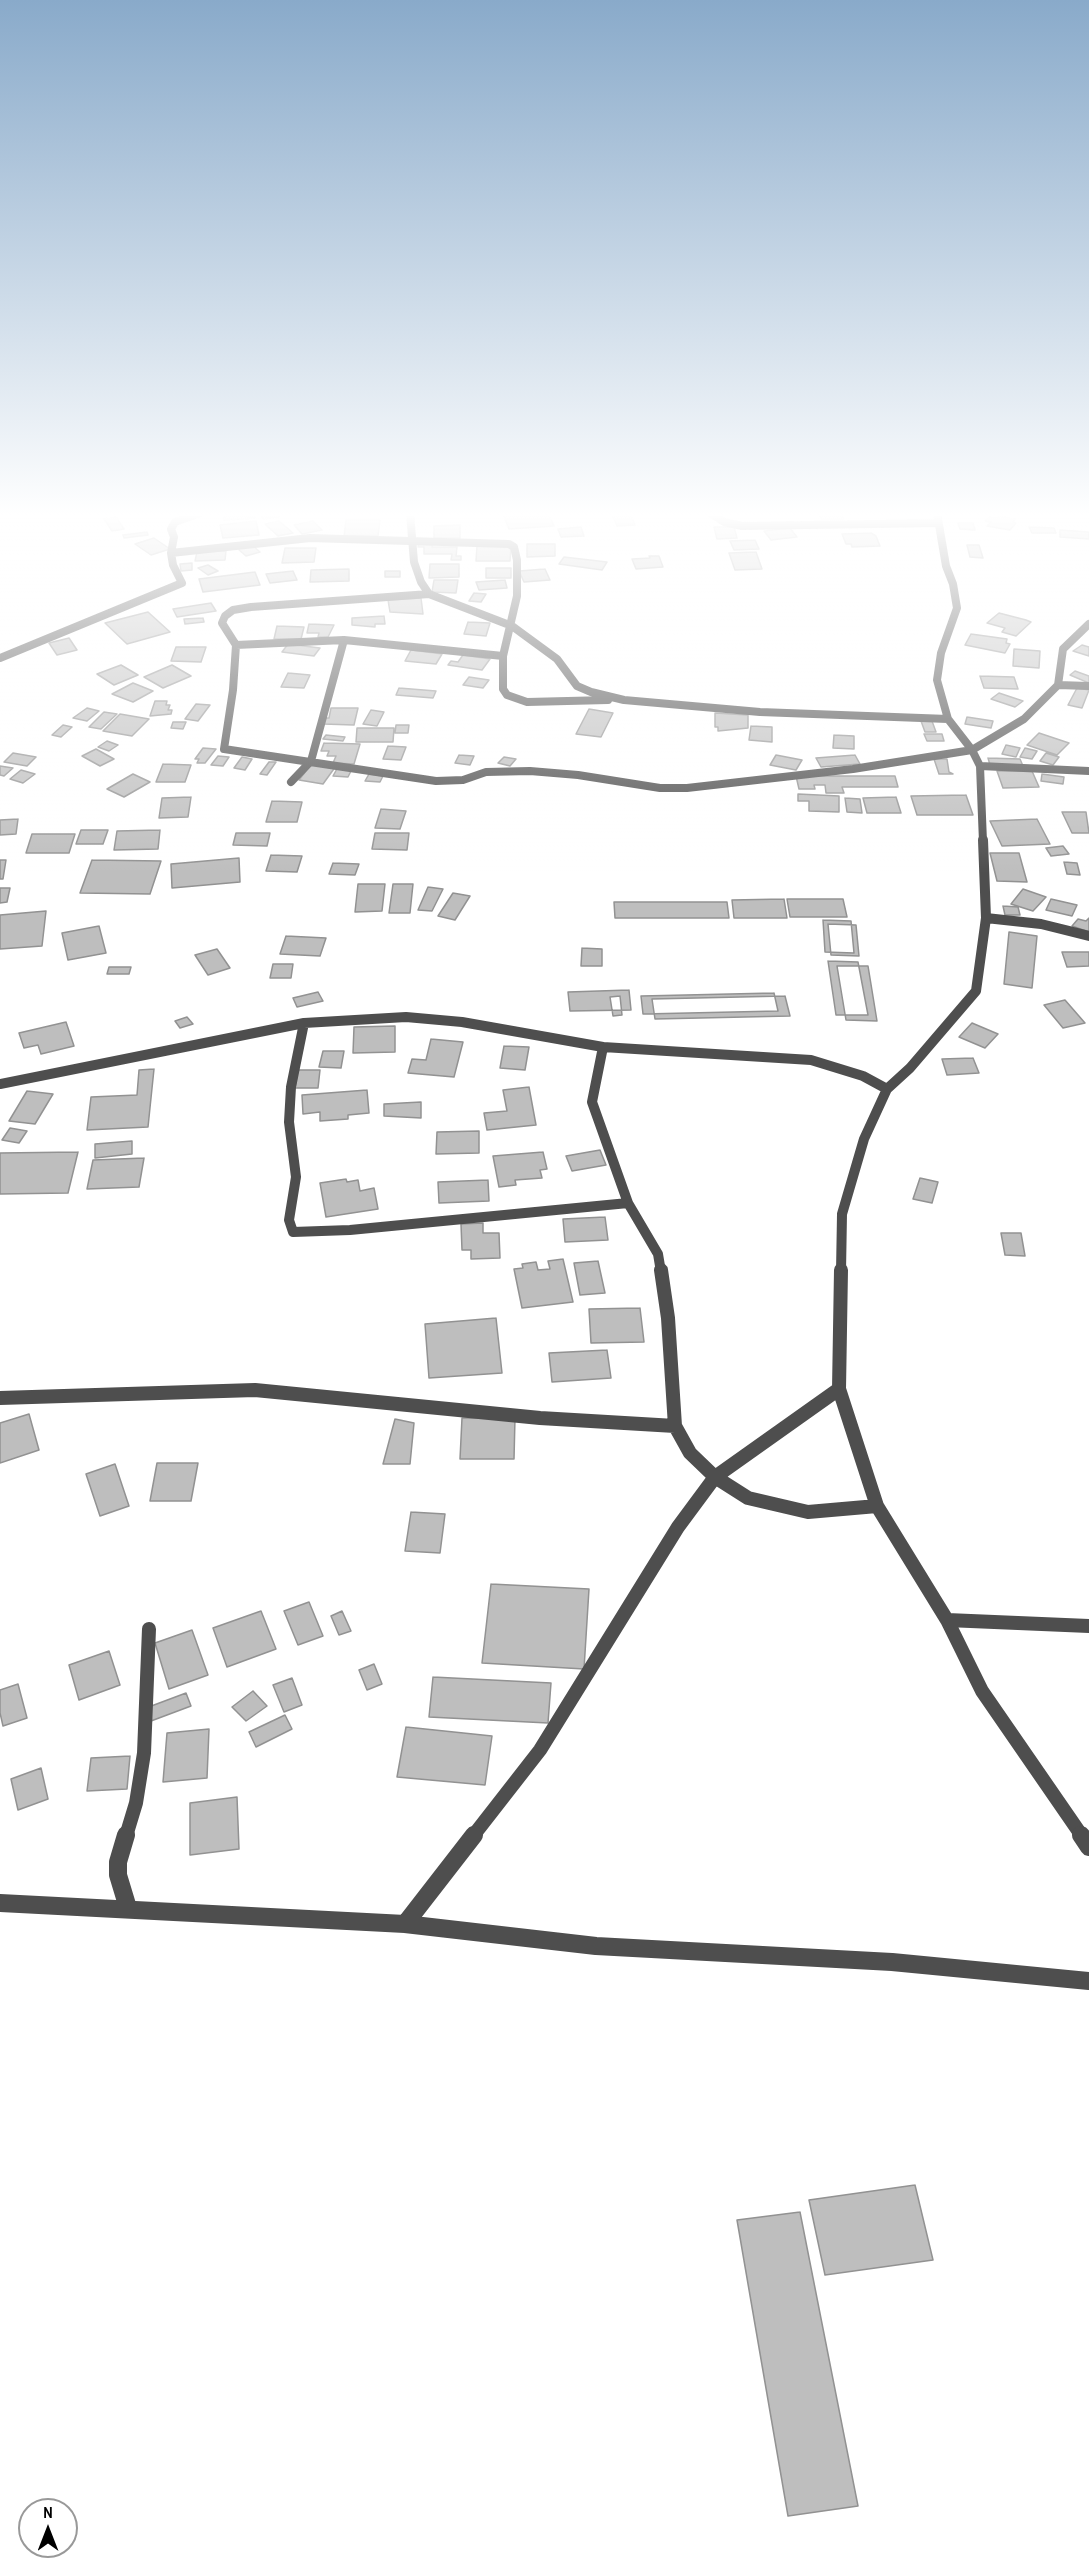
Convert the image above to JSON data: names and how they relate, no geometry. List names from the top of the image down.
{
  "north": "top"
}
